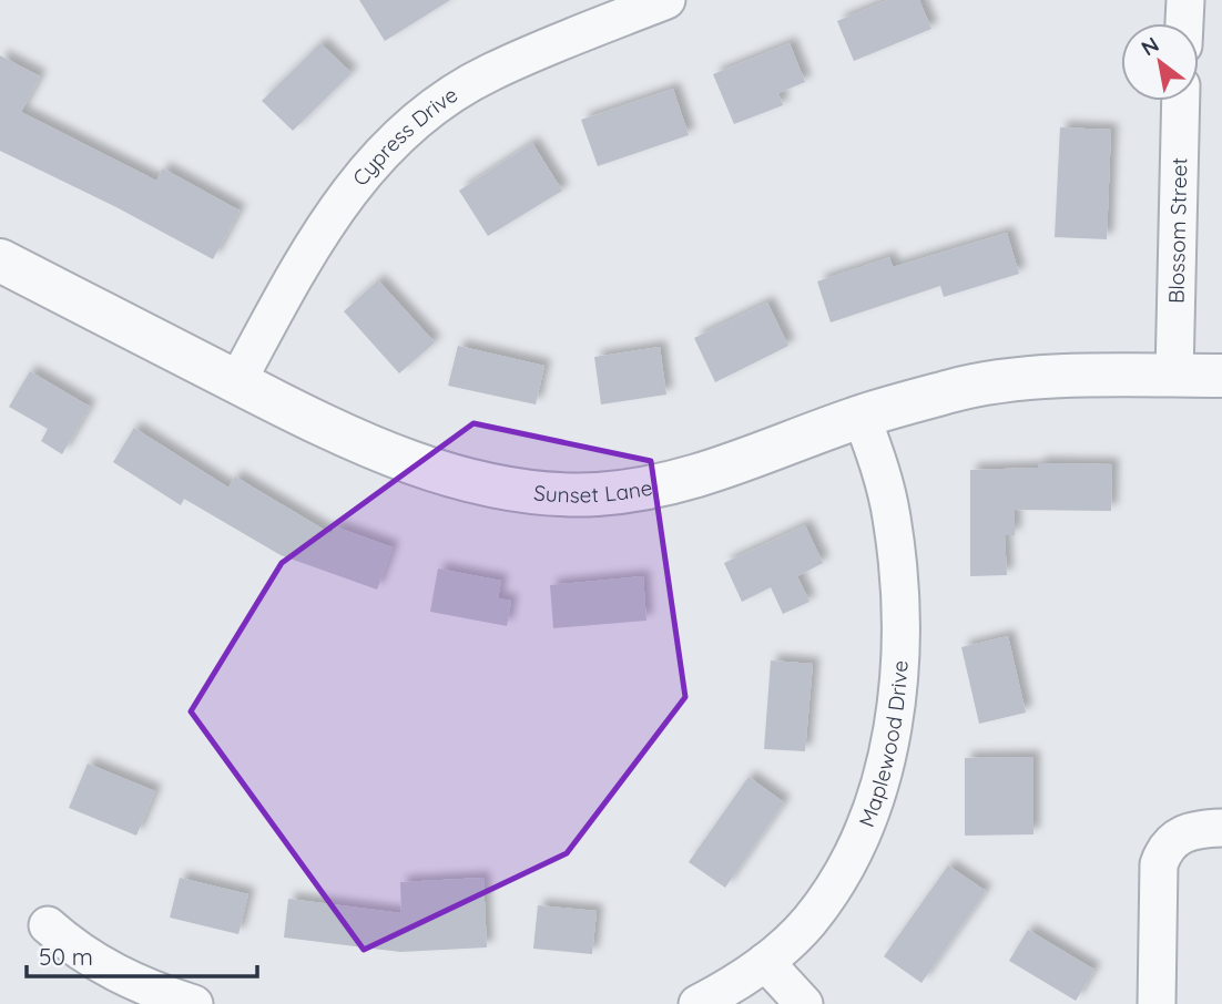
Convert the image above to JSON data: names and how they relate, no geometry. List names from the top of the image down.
{
  "streets": {
    "street": [
      "Cypress Drive",
      "Blossom Street",
      "Sunset Lane",
      "Maplewood Drive"
    ]
  },
  "crossings": [
    ["Cypress Drive", "Sunset Lane"],
    ["Blossom Street", "Sunset Lane"],
    ["Sunset Lane", "Maplewood Drive"]
  ],
  "scale_bar": "50 m",
  "north": "top left"
}
